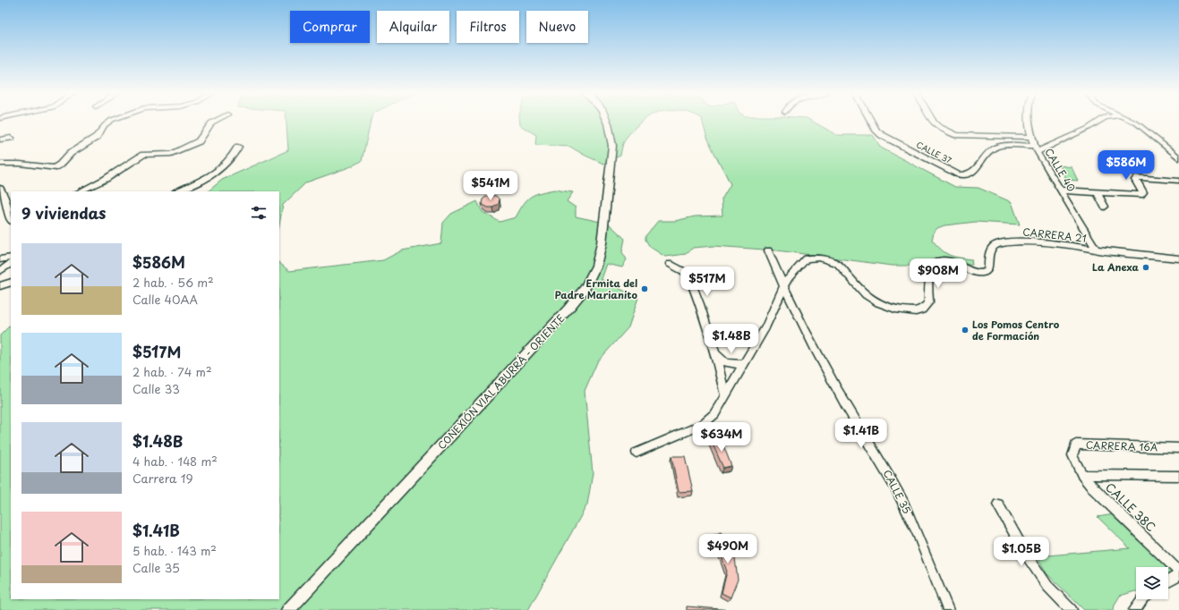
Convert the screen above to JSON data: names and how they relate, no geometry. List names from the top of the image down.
{
  "streets": {
    "main road": ["CONEXIÓN VIAL ABURRÁ - ORIENTE"],
    "street": [
      "CALLE 37",
      "CALLE 40",
      "CARRERA 21",
      "CARRERA 16A",
      "CALLE 35",
      "CALLE 38C"
    ]
  },
  "crossings": [
    ["CALLE 37", "CALLE 40"],
    ["CALLE 40", "CARRERA 21"],
    ["CARRERA 21", "CALLE 35"],
    ["CARRERA 16A", "CALLE 38C"]
  ],
  "places": ["La Anexa", "Ermita del Padre Marianito", "Los Pomos Centro de Formación"],
  "page": {
    "chip": [
      "Comprar",
      "Alquilar",
      "Filtros",
      "Nuevo"
    ],
    "price": [
      "$586M",
      "$541M",
      "$908M",
      "$517M",
      "$1.48B",
      "$1.41B",
      "$634M",
      "$490M",
      "$1.05B"
    ],
    "heading": "9 viviendas",
    "list": [
      {
        "name": "$586M",
        "note": "2 hab. · 56 m² · Calle 40AA"
      },
      {
        "name": "$517M",
        "note": "2 hab. · 74 m² · Calle 33"
      },
      {
        "name": "$1.48B",
        "note": "4 hab. · 148 m² · Carrera 19"
      },
      {
        "name": "$1.41B",
        "note": "5 hab. · 143 m² · Calle 35"
      }
    ]
  }
}
